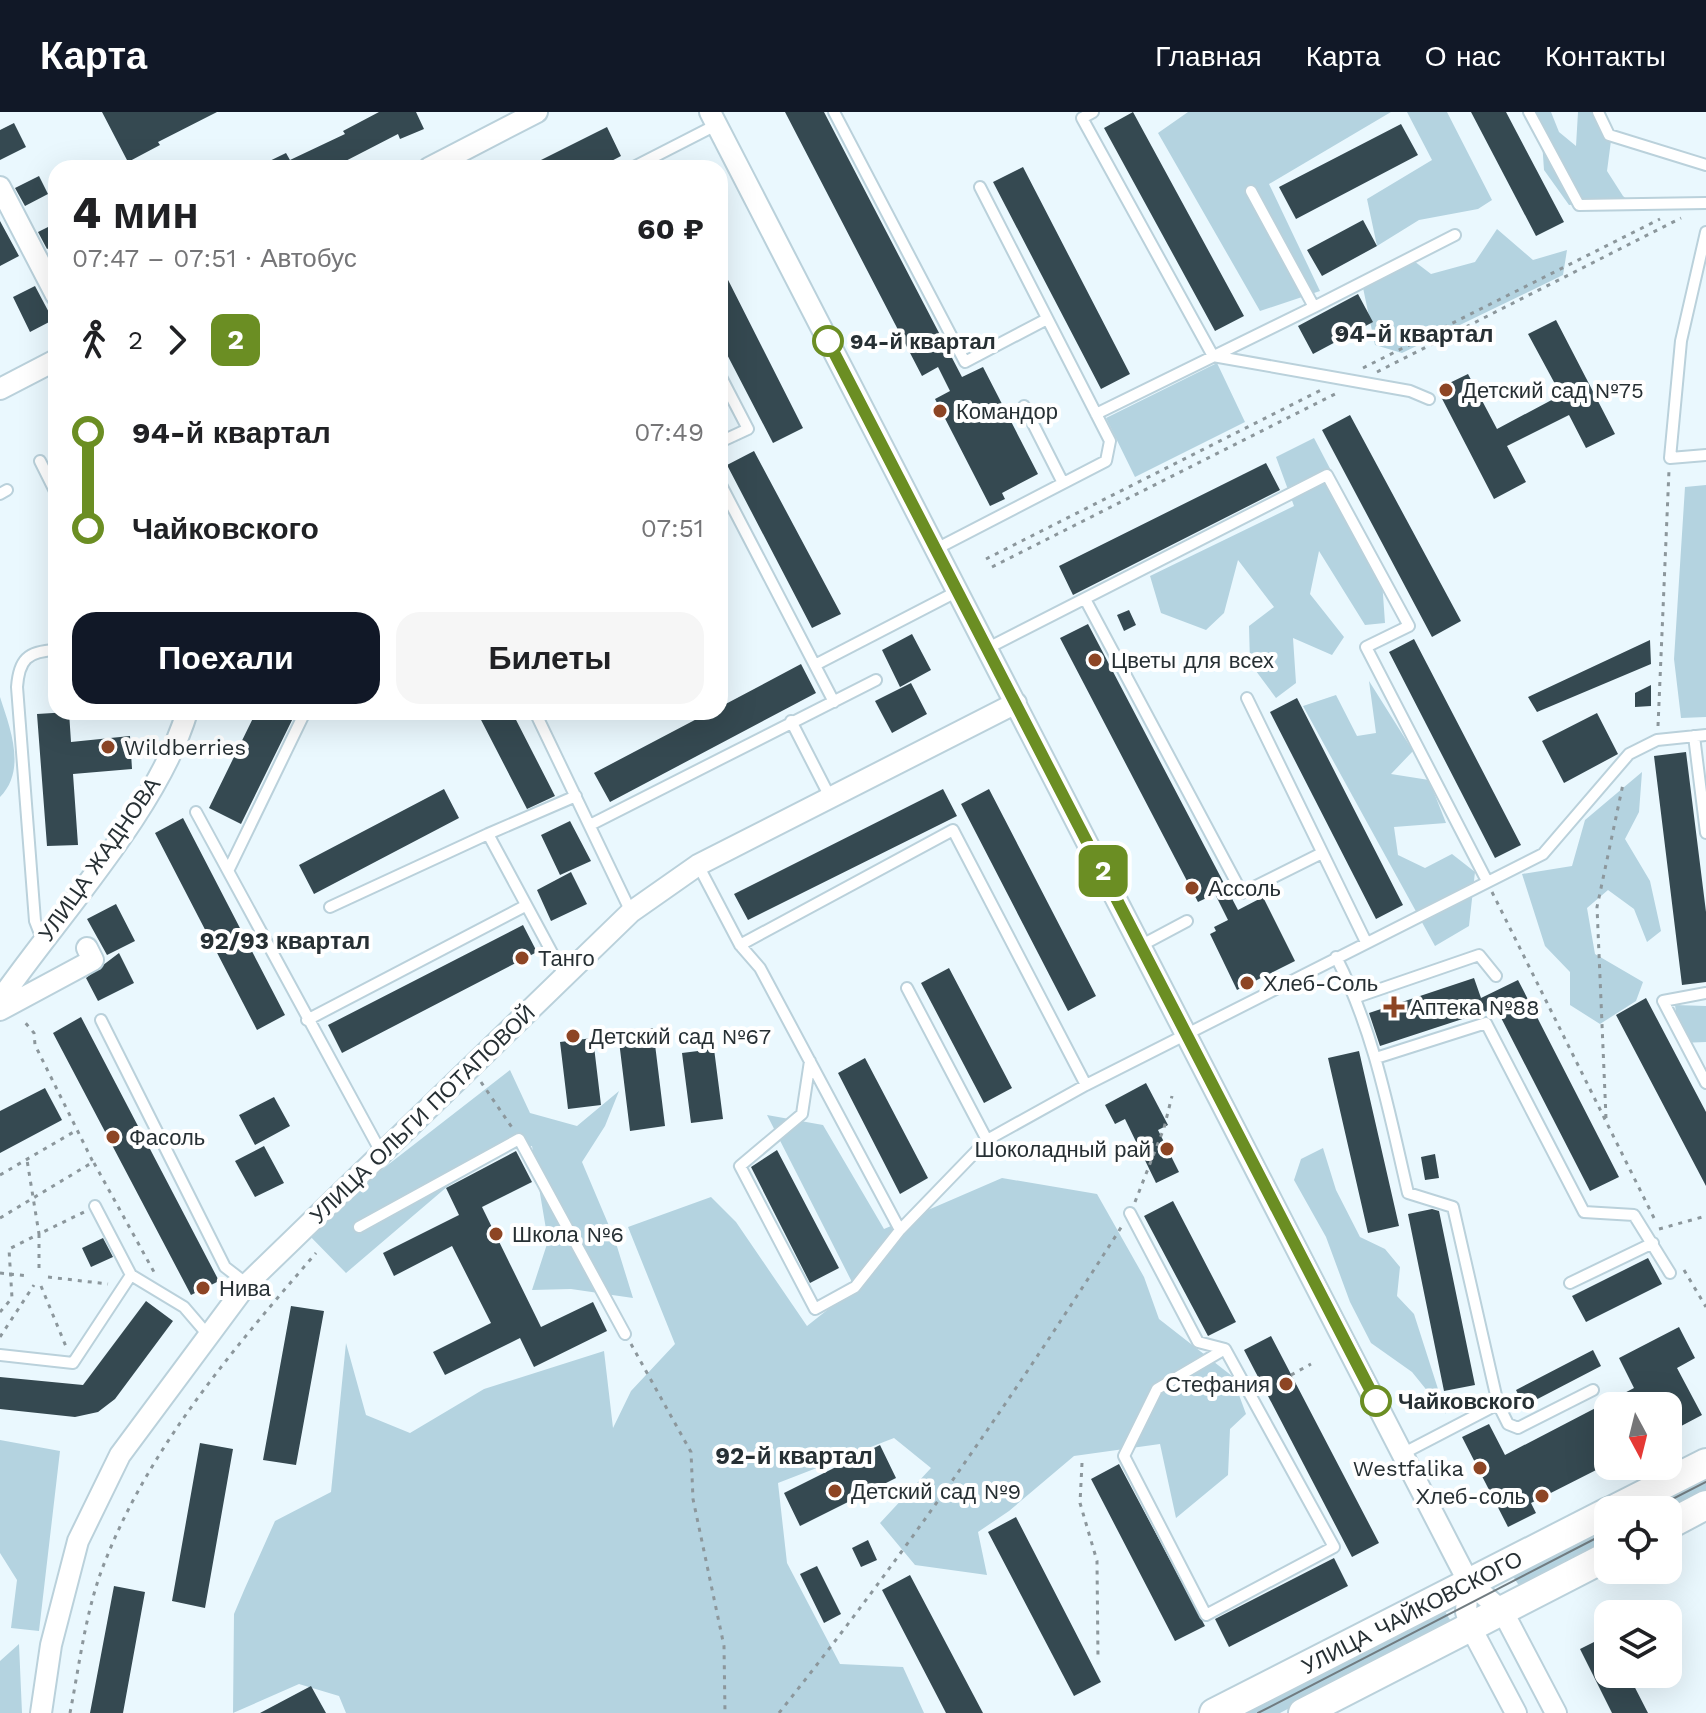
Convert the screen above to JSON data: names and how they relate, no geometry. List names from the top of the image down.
{
  "streets": {
    "main road": ["УЛИЦА ЧАЙКОВСКОГО"],
    "street": ["УЛИЦА ЖАДНОВА", "УЛИЦА ОЛЬГИ ПОТАПОВОЙ"]
  },
  "districts": ["94-й квартал", "92/93 квартал", "92-й квартал"],
  "places": {
    "other": [
      "94-й квартал",
      "Детский сад №75",
      "Командор",
      "Цветы для всех",
      "Wildberries",
      "Ассоль",
      "Танго",
      "Хлеб-Соль",
      "Детский сад №67",
      "Фасоль",
      "Шоколадный рай",
      "Школа №6",
      "Нива",
      "Стефания",
      "Чайковского",
      "Westfalika",
      "Детский сад №9",
      "Хлеб-соль"
    ],
    "health": ["Аптека №88"]
  },
  "lines": ["bus line 2"],
  "north": "bottom",
  "page": {
    "header": "Карта",
    "nav": [
      "Главная",
      "Карта",
      "О нас",
      "Контакты"
    ],
    "on_map": "2",
    "heading": ["4 мин", "07:47 – 07:51 · Автобус", "60 ₽"],
    "legs": ["2", "2"],
    "list": [
      {
        "name": "94-й квартал",
        "value": "07:49"
      },
      {
        "name": "Чайковского",
        "value": "07:51"
      }
    ],
    "buttons": ["Поехали", "Билеты"]
  }
}
